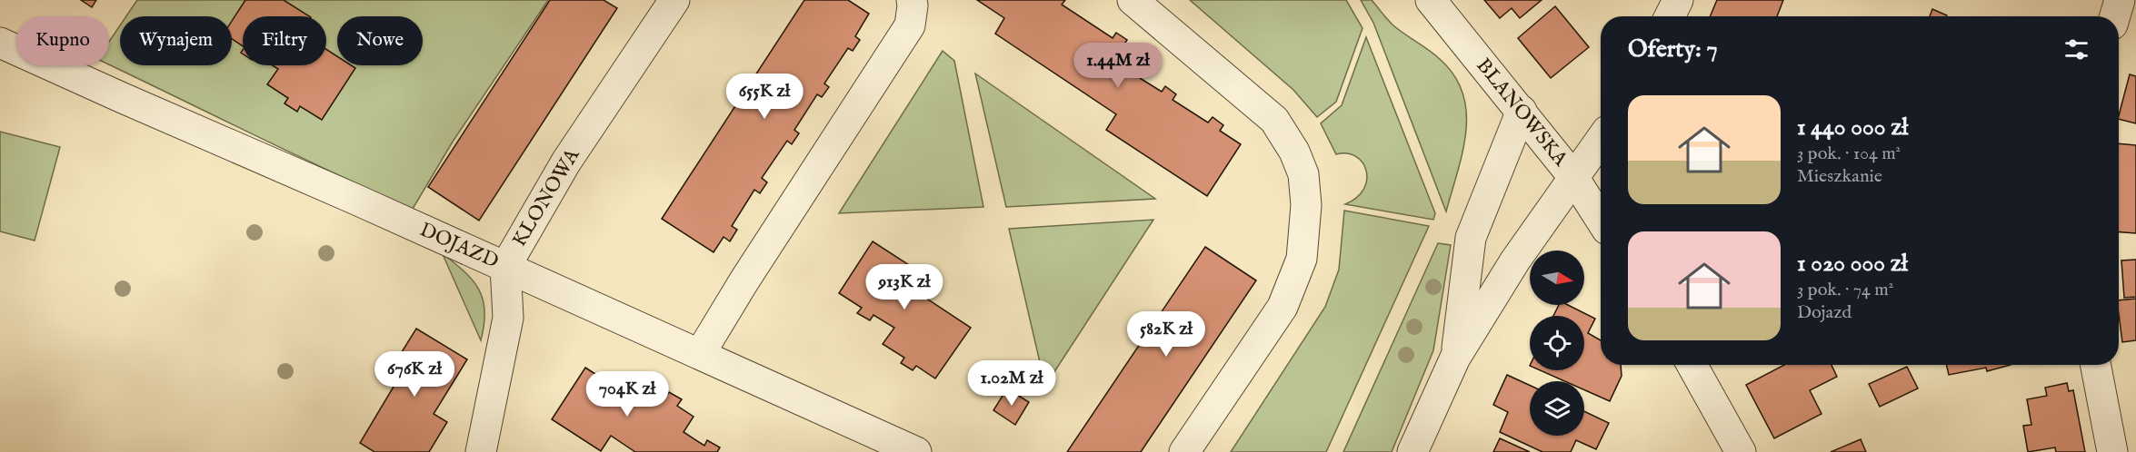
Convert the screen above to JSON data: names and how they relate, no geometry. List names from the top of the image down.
{
  "streets": {
    "street": ["BLANOWSKA", "KLONOWA", "DOJAZD"]
  },
  "crossings": [
    ["KLONOWA", "DOJAZD"]
  ],
  "north": "right",
  "page": {
    "chip": [
      "Kupno",
      "Wynajem",
      "Filtry",
      "Nowe"
    ],
    "heading": "Oferty: 7",
    "price": [
      "1.44M zł",
      "655K zł",
      "913K zł",
      "582K zł",
      "676K zł",
      "1.02M zł",
      "704K zł"
    ],
    "list": [
      {
        "name": "1 440 000 zł",
        "note": "3 pok. · 104 m² · Mieszkanie"
      },
      {
        "name": "1 020 000 zł",
        "note": "3 pok. · 74 m² · Dojazd"
      }
    ]
  }
}
